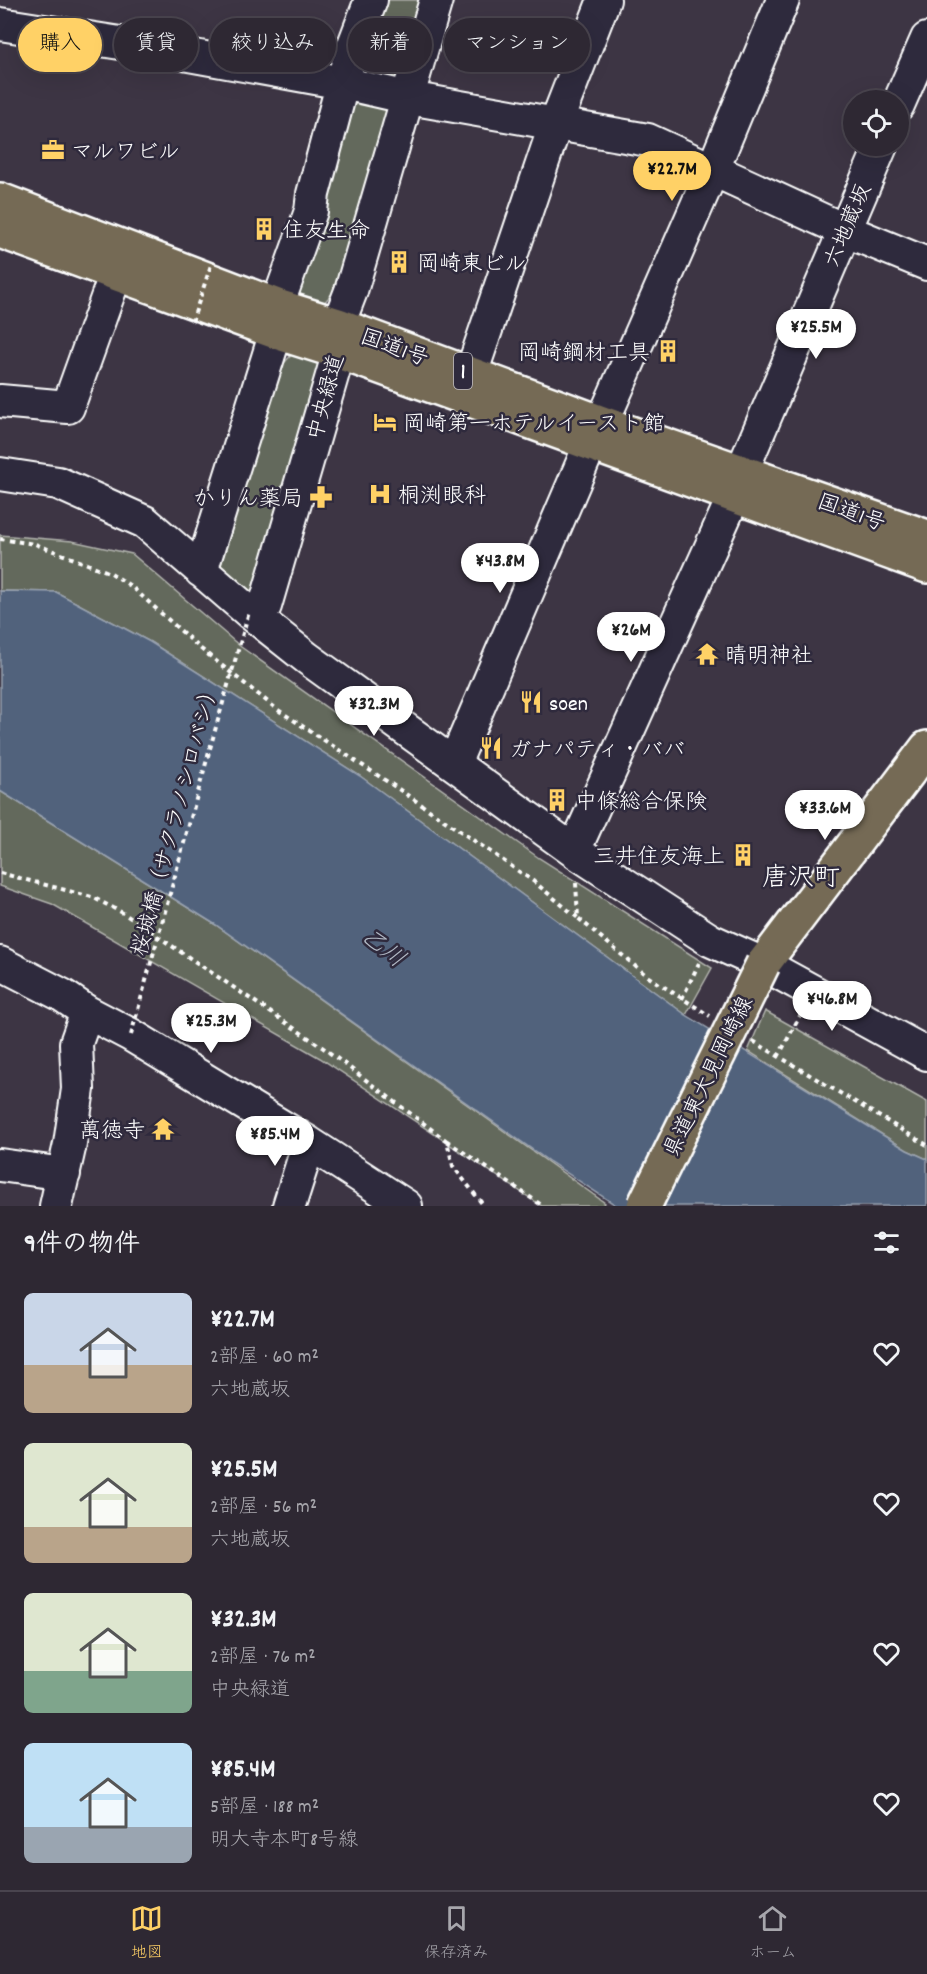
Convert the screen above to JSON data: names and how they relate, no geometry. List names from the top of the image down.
{
  "streets": {
    "main road": ["国道1号", "1", "県道東大見岡崎線"],
    "street": ["六地蔵坂", "中央緑道"],
    "path": ["桜城橋（サクラノシロバシ）"]
  },
  "crossings": [
    ["六地蔵坂", "国道1号"],
    ["国道1号", "中央緑道"],
    ["中央緑道", "桜城橋（サクラノシロバシ）"]
  ],
  "districts": ["唐沢町"],
  "water": ["乙川"],
  "places": {
    "office": ["マルワビル"],
    "building": [
      "住友生命",
      "岡崎東ビル",
      "岡崎鋼材工具",
      "中條総合保険",
      "三井住友海上"
    ],
    "hotel": ["岡崎第一ホテルイースト館"],
    "hospital": ["桐渕眼科"],
    "pharmacy": ["かりん薬局"],
    "temple": ["晴明神社", "萬徳寺"],
    "restaurant": ["soen", "ガナパティ・ババ"]
  },
  "page": {
    "chip": [
      "購入",
      "賃貸",
      "絞り込み",
      "新着",
      "マンション"
    ],
    "price": [
      "¥22.7M",
      "¥25.5M",
      "¥43.8M",
      "¥26M",
      "¥32.3M",
      "¥33.6M",
      "¥46.8M",
      "¥25.3M",
      "¥85.4M"
    ],
    "heading": "9件の物件",
    "list": [
      {
        "name": "¥22.7M",
        "note": "2部屋 · 60 m² · 六地蔵坂"
      },
      {
        "name": "¥25.5M",
        "note": "2部屋 · 56 m² · 六地蔵坂"
      },
      {
        "name": "¥32.3M",
        "note": "2部屋 · 76 m² · 中央緑道"
      },
      {
        "name": "¥85.4M",
        "note": "5部屋 · 188 m² · 明大寺本町8号線"
      }
    ],
    "tabs": ["地図", "保存済み", "ホーム"]
  }
}
